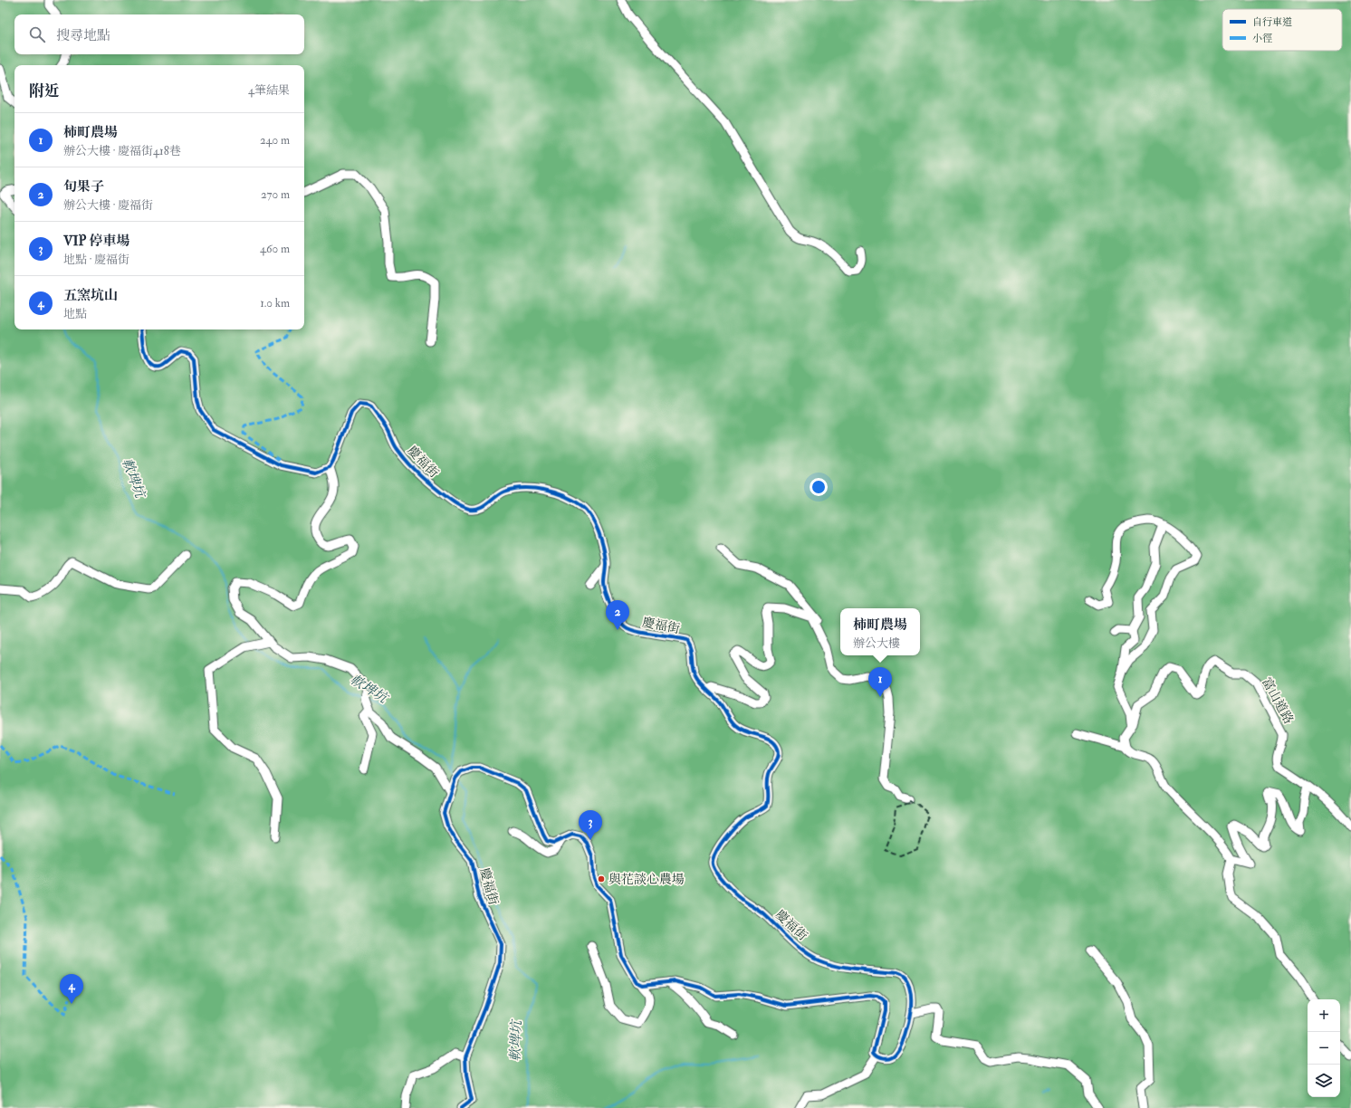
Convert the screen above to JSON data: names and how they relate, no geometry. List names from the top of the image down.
{
  "streets": {
    "street": ["慶福街", "富山道路"]
  },
  "water": ["軟埤坑"],
  "places": ["與花談心農場"],
  "legend": ["自行車道", "小徑"],
  "page": {
    "search": "搜尋地點",
    "heading": ["附近", "4筆結果"],
    "list": [
      {
        "mark": "1",
        "name": "柿町農場",
        "note": "辦公大樓 · 慶福街418巷",
        "value": "240 m"
      },
      {
        "mark": "2",
        "name": "旬果子",
        "note": "辦公大樓 · 慶福街",
        "value": "270 m"
      },
      {
        "mark": "3",
        "name": "VIP 停車場",
        "note": "地點 · 慶福街",
        "value": "460 m"
      },
      {
        "mark": "4",
        "name": "五窯坑山",
        "note": "地點",
        "value": "1.0 km"
      }
    ],
    "pins": [
      "2",
      "1",
      "3",
      "4"
    ],
    "popup": ["柿町農場", "辦公大樓"],
    "map_buttons": ["+", "−"]
  }
}
